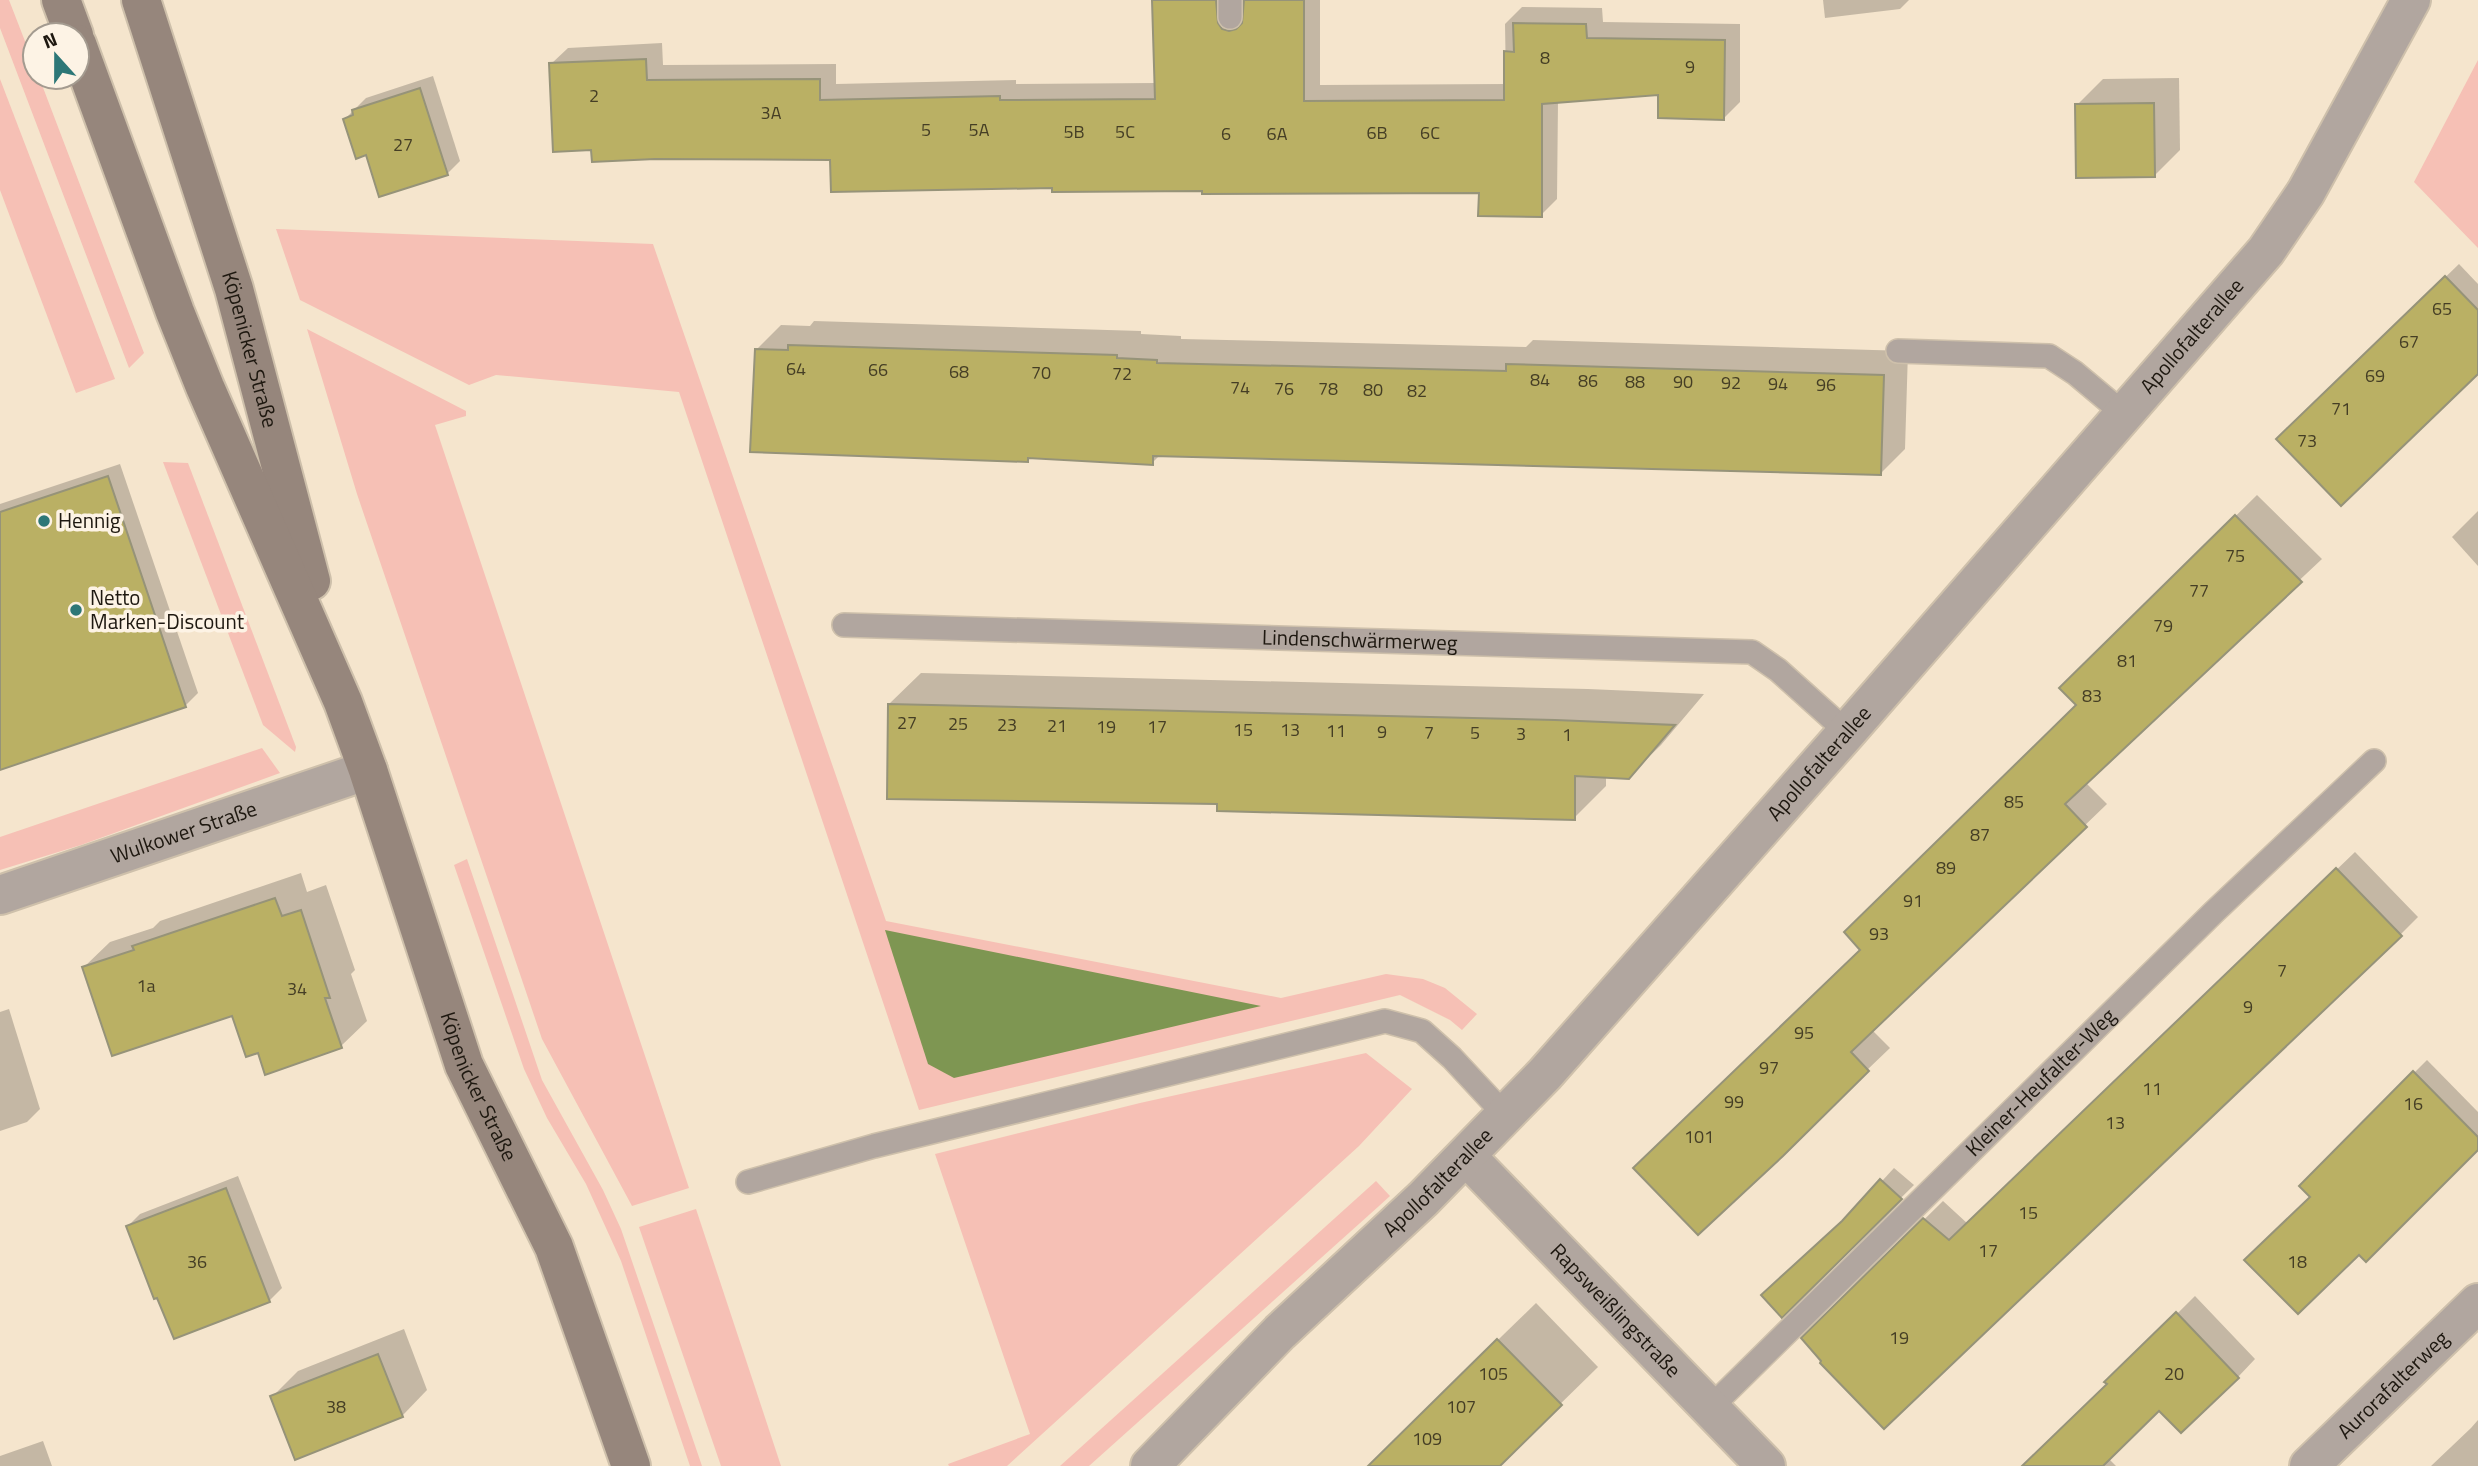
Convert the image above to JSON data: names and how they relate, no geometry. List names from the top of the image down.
{
  "streets": {
    "main road": ["Köpenicker Straße"],
    "street": [
      "Apollofalterallee",
      "Wulkower Straße",
      "Rapsweißlingstraße",
      "Aurorafalterweg"
    ],
    "lane": ["Lindenschwärmerweg", "Kleiner-Heufalter-Weg"]
  },
  "crossings": [
    ["Apollofalterallee", "Lindenschwärmerweg"],
    ["Apollofalterallee", "Rapsweißlingstraße"],
    ["Köpenicker Straße", "Wulkower Straße"],
    ["Kleiner-Heufalter-Weg", "Rapsweißlingstraße"]
  ],
  "places": ["Hennig", "Netto Marken-Discount"],
  "house_numbers": [
    "8",
    "9",
    "2",
    "3A",
    "5",
    "5A",
    "5B",
    "5C",
    "6B",
    "6C",
    "6",
    "6A",
    "27",
    "65",
    "67",
    "64",
    "66",
    "68",
    "70",
    "72",
    "69",
    "84",
    "86",
    "88",
    "90",
    "92",
    "94",
    "96",
    "74",
    "76",
    "78",
    "80",
    "82",
    "71",
    "73",
    "75",
    "77",
    "79",
    "81",
    "83",
    "27",
    "25",
    "23",
    "21",
    "19",
    "17",
    "15",
    "13",
    "11",
    "9",
    "7",
    "5",
    "3",
    "1",
    "85",
    "87",
    "89",
    "91",
    "93",
    "7",
    "1a",
    "34",
    "9",
    "95",
    "97",
    "11",
    "99",
    "16",
    "13",
    "101",
    "15",
    "17",
    "36",
    "18",
    "19",
    "105",
    "20",
    "38",
    "107",
    "109"
  ],
  "north": "top"
}
